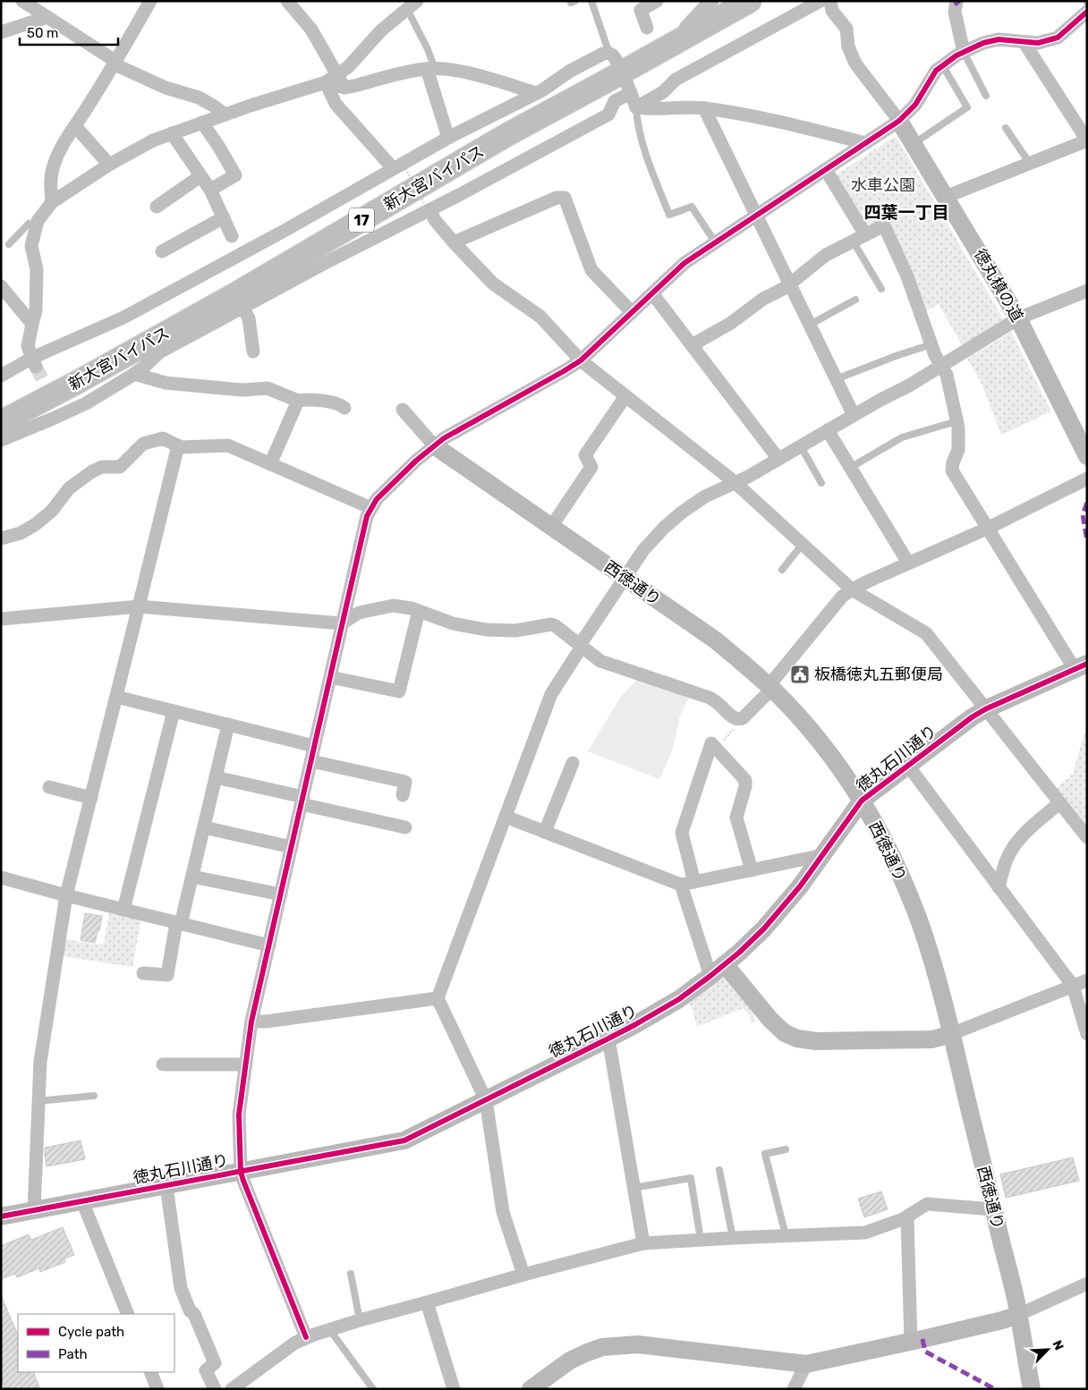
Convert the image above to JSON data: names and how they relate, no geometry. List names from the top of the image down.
{
  "streets": {
    "highway": ["新大宮バイパス", "17"],
    "street": ["徳丸槙の道", "西徳通り", "徳丸石川通り"]
  },
  "crossings": [
    ["西徳通り", "徳丸石川通り"]
  ],
  "districts": ["四葉一丁目"],
  "parks": ["水車公園"],
  "places": {
    "public building": ["板橋徳丸五郵便局"]
  },
  "legend": ["Cycle path", "Path"],
  "scale_bar": "50 m",
  "north": "top right"
}
